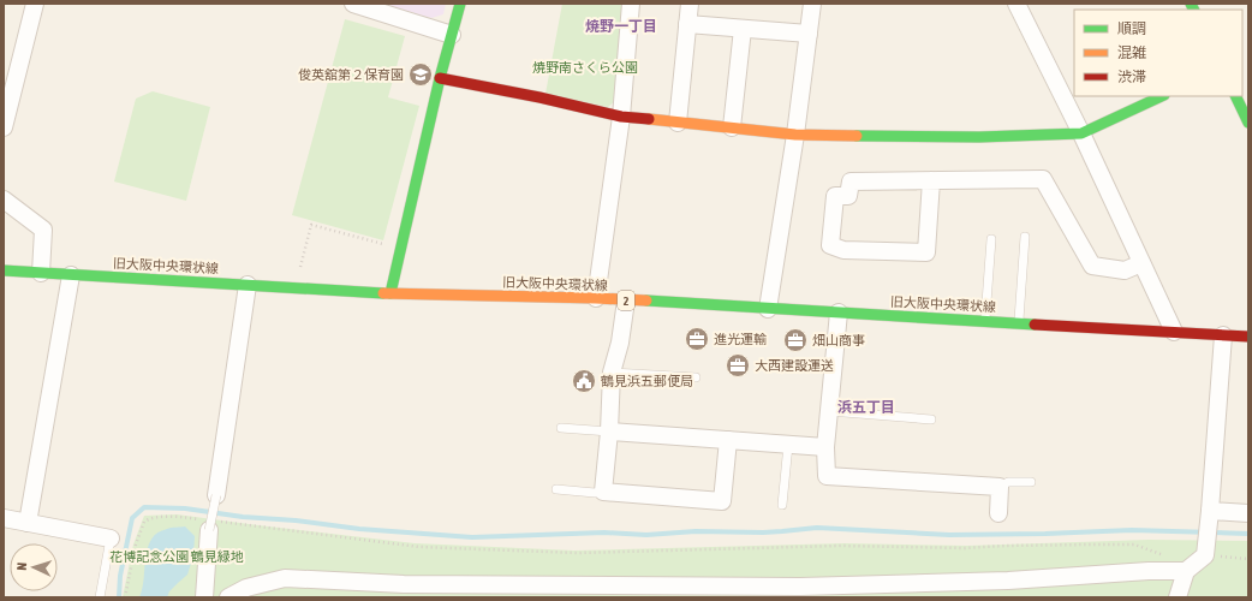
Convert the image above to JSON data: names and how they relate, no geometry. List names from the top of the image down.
{
  "streets": {
    "main road": ["旧大阪中央環状線", "2"]
  },
  "districts": ["焼野一丁目", "浜五丁目"],
  "parks": ["焼野南さくら公園", "花博記念公園 鶴見緑地"],
  "places": {
    "school or university": ["俊英舘第２保育園"],
    "office": ["進光運輸", "畑山商事", "大西建設運送"],
    "public building": ["鶴見浜五郵便局"]
  },
  "legend": ["順調", "混雑", "渋滞"],
  "north": "left"
}
